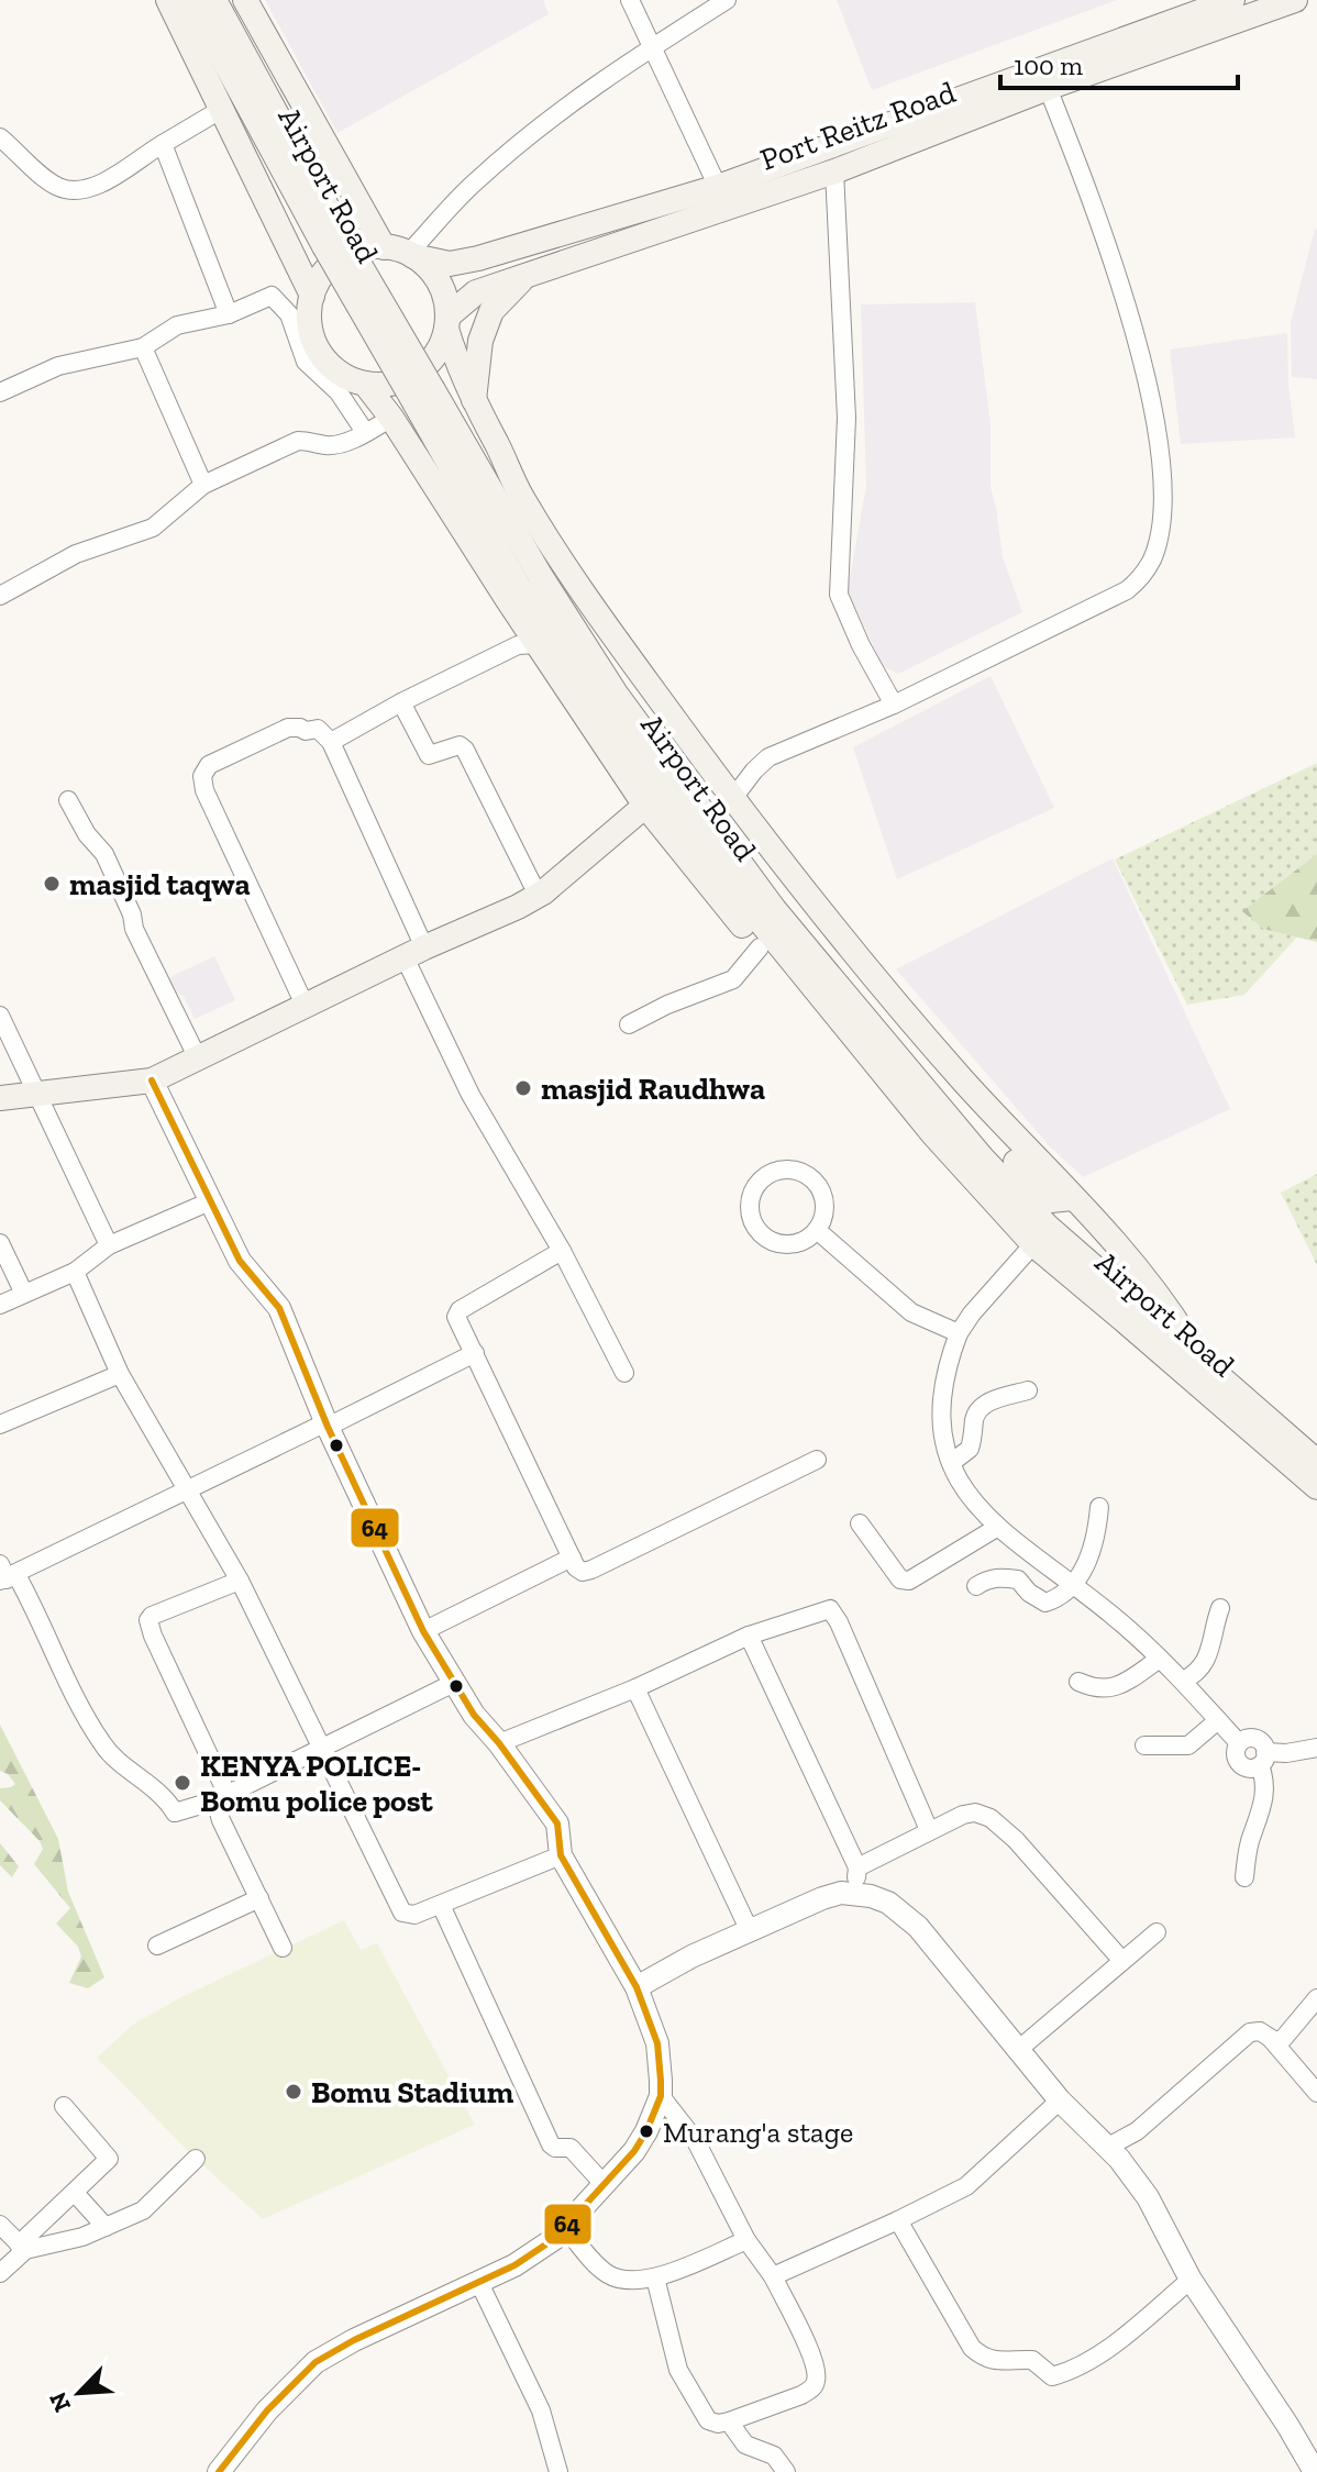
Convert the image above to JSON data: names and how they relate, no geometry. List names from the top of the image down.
{
  "streets": {
    "main road": ["Port Reitz Road", "Airport Road"]
  },
  "places": [
    "masjid taqwa",
    "masjid Raudhwa",
    "KENYA POLICE- Bomu police post",
    "Bomu Stadium",
    "Murang'a stage"
  ],
  "lines": ["transit line 64"],
  "scale_bar": "100 m",
  "north": "bottom left"
}
